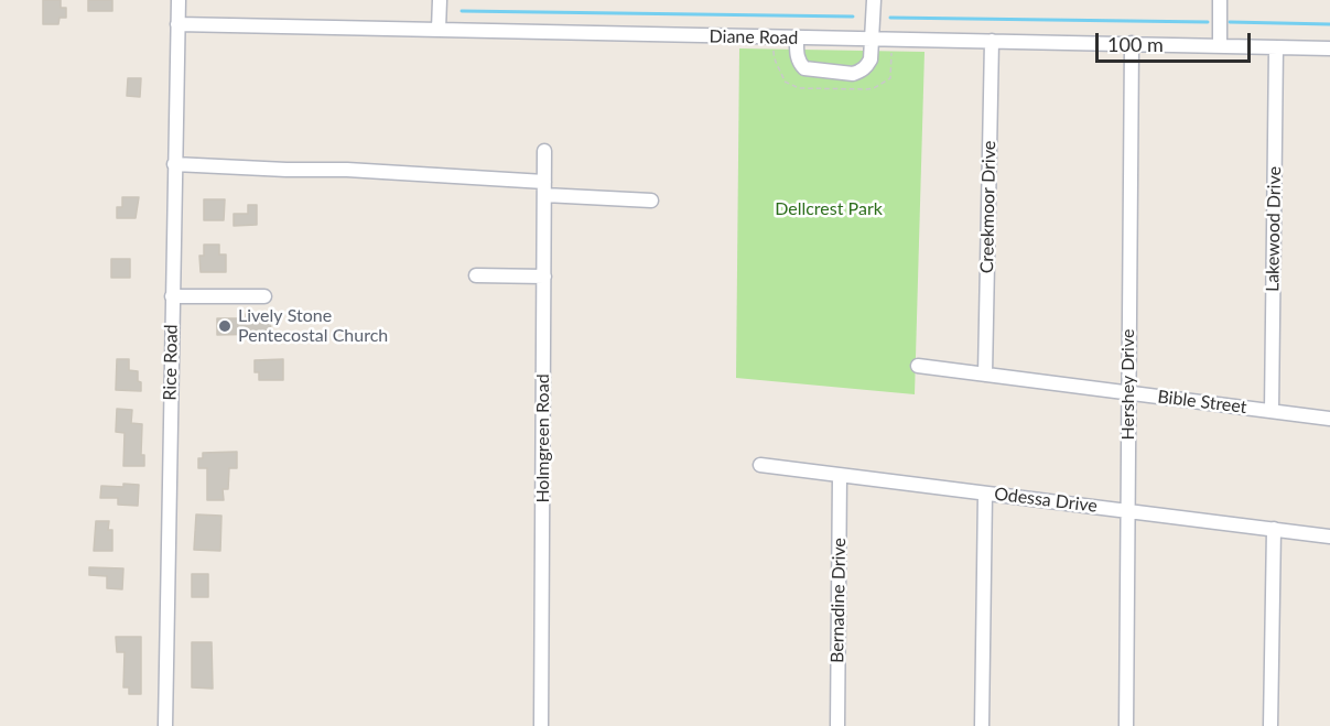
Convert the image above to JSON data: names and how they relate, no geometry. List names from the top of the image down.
{
  "streets": {
    "street": [
      "Diane Road",
      "Creekmoor Drive",
      "Lakewood Drive",
      "Rice Road",
      "Hershey Drive",
      "Bible Street",
      "Holmgreen Road",
      "Odessa Drive",
      "Bernadine Drive"
    ]
  },
  "crossings": [
    ["Diane Road", "Creekmoor Drive"],
    ["Diane Road", "Lakewood Drive"],
    ["Diane Road", "Rice Road"],
    ["Diane Road", "Hershey Drive"],
    ["Creekmoor Drive", "Bible Street"],
    ["Lakewood Drive", "Bible Street"],
    ["Hershey Drive", "Bible Street"],
    ["Hershey Drive", "Odessa Drive"],
    ["Odessa Drive", "Bernadine Drive"]
  ],
  "parks": ["Dellcrest Park"],
  "places": ["Lively Stone Pentecostal Church"],
  "scale_bar": "100 m"
}
